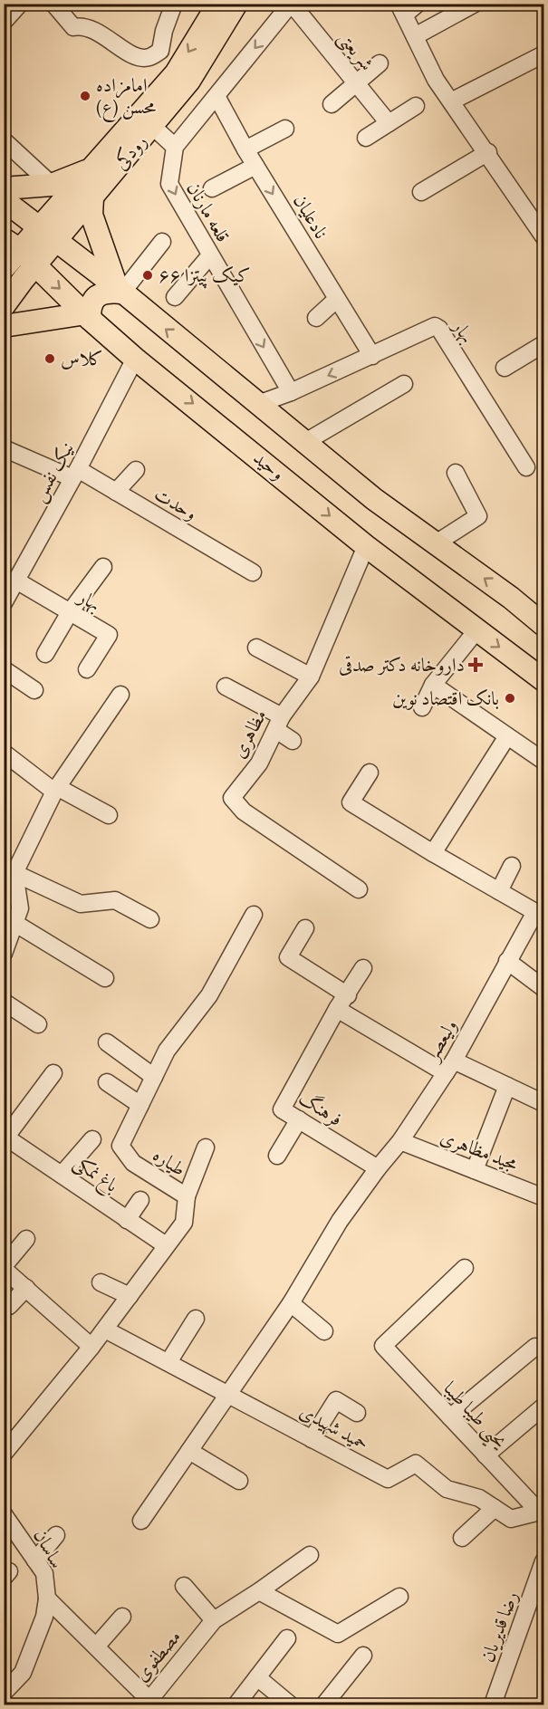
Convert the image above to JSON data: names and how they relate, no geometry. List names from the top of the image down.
{
  "streets": {
    "main road": ["رودکی", "وحید"],
    "street": [
      "شریعتی",
      "قلعه مارنان",
      "نادعلیان",
      "بهار",
      "نیک نفس",
      "وحدت",
      "مظاهری",
      "ولیعصر",
      "فرهنگ",
      "مجید مظاهری",
      "طیاره",
      "باغ نمکی",
      "یحیی طیبا طیبا",
      "حمید شهیدی",
      "ساسان",
      "رضا قدیریان",
      "مصطفوی"
    ]
  },
  "crossings": [
    ["رودکی", "وحید"],
    ["قلعه مارنان", "بهار"],
    ["نادعلیان", "بهار"],
    ["بهار", "نیک نفس"],
    ["وحید", "نیک نفس"],
    ["وحید", "مظاهری"],
    ["نیک نفس", "وحدت"],
    ["ولیعصر", "فرهنگ"],
    ["ولیعصر", "مجید مظاهری"],
    ["ولیعصر", "حمید شهیدی"],
    ["طیاره", "باغ نمکی"],
    ["طیاره", "حمید شهیدی"],
    ["یحیی طیبا طیبا", "حمید شهیدی"],
    ["ساسان", "مصطفوی"]
  ],
  "one_way": ["قلعه مارنان", "نادعلیان"],
  "places": {
    "other": [
      "امامزاده محسن (ع)",
      "کیک پیتزا ۶۶",
      "کلاس",
      "بانک اقتصاد نوین"
    ],
    "health": ["داروخانه دکتر صدقی"]
  }
}
